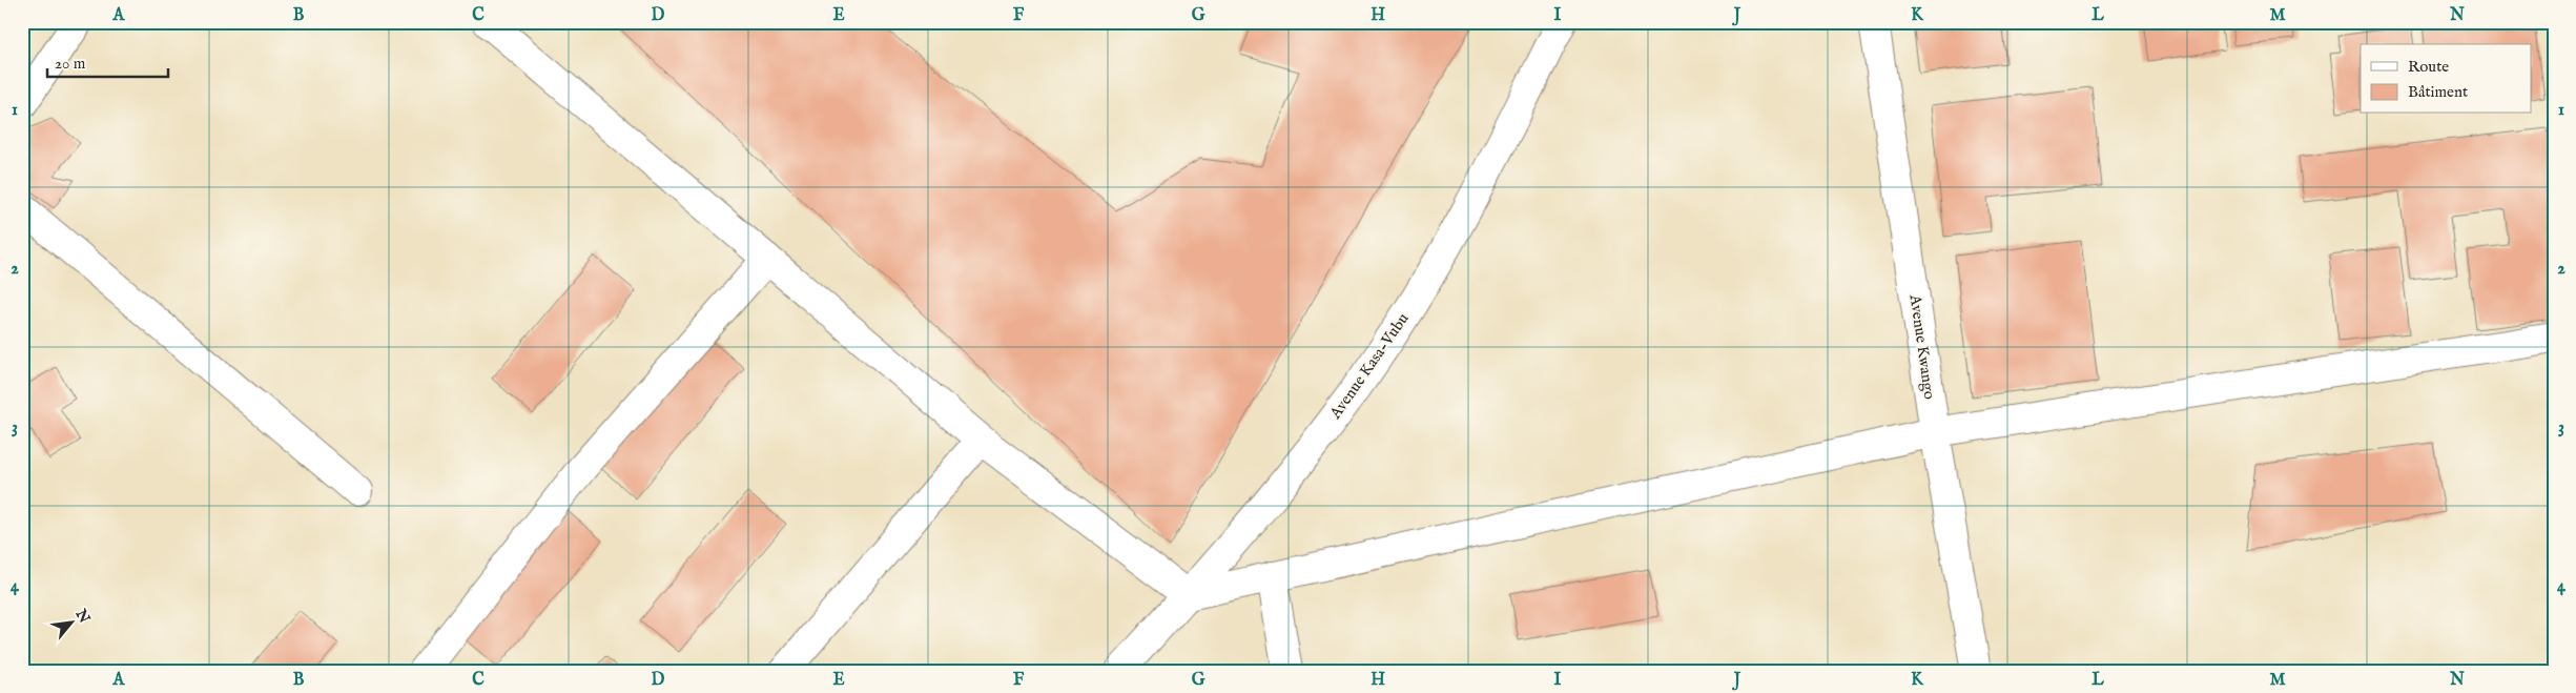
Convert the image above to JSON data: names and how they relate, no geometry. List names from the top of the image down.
{
  "streets": {
    "street": ["Avenue Kwango", "Avenue Kasa-Vubu"]
  },
  "legend": ["Route", "Bâtiment"],
  "scale_bar": "20 m",
  "north": "top right",
  "grid": {
    "columns": [
      "A",
      "B",
      "C",
      "D",
      "E",
      "F",
      "G",
      "H",
      "I",
      "J",
      "K",
      "L",
      "M",
      "N"
    ],
    "rows": [
      "1",
      "2",
      "3",
      "4"
    ]
  }
}
